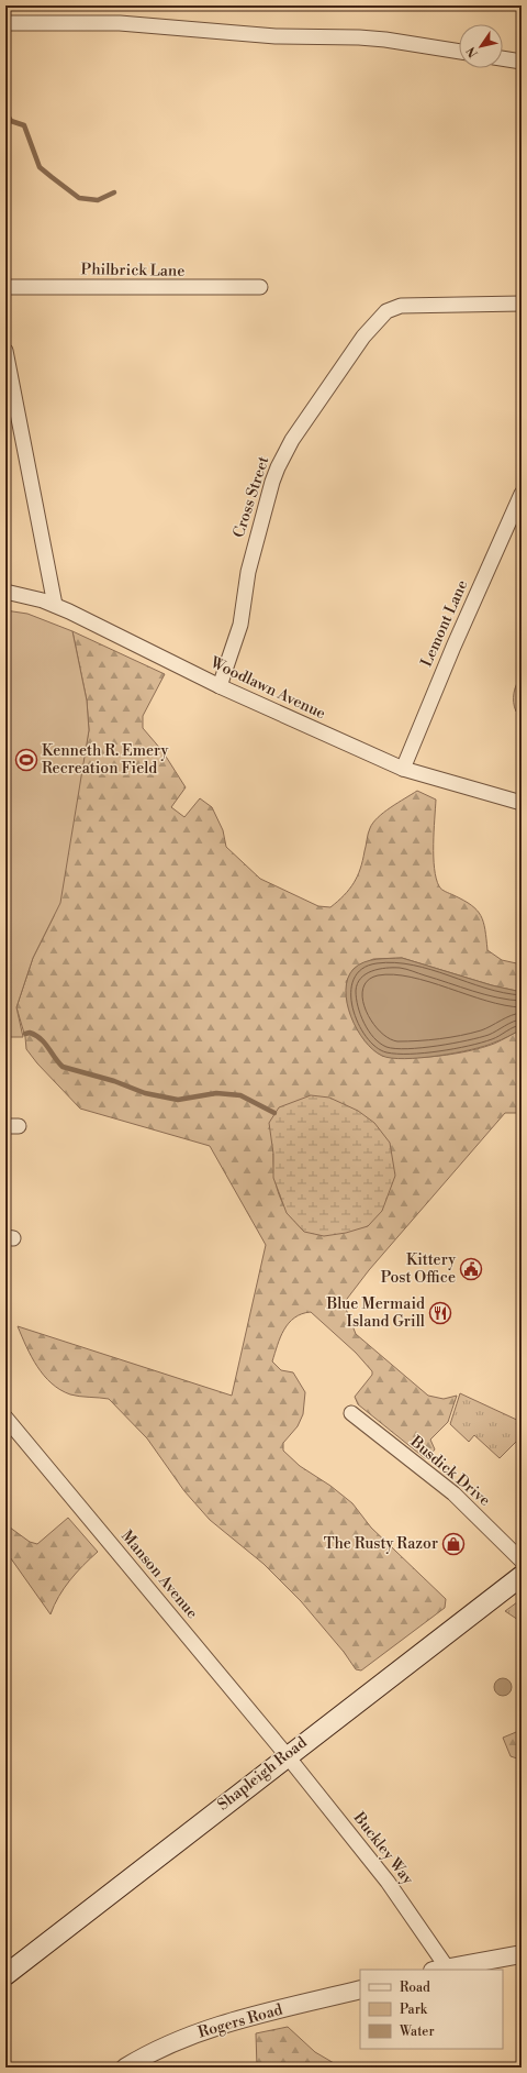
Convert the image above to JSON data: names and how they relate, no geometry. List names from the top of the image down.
{
  "streets": {
    "main road": ["Shapleigh Road"],
    "street": [
      "Philbrick Lane",
      "Cross Street",
      "Lemont Lane",
      "Woodlawn Avenue",
      "Busdick Drive",
      "Manson Avenue",
      "Buckley Way",
      "Rogers Road"
    ]
  },
  "crossings": [
    ["Cross Street", "Woodlawn Avenue"],
    ["Lemont Lane", "Woodlawn Avenue"],
    ["Manson Avenue", "Shapleigh Road"],
    ["Manson Avenue", "Buckley Way"],
    ["Shapleigh Road", "Buckley Way"]
  ],
  "places": {
    "sports": ["Kenneth R. Emery Recreation Field"],
    "public building": ["Kittery Post Office"],
    "restaurant": ["Blue Mermaid Island Grill"],
    "shop": ["The Rusty Razor"]
  },
  "legend": ["Road", "Park", "Water"],
  "north": "bottom left"
}
